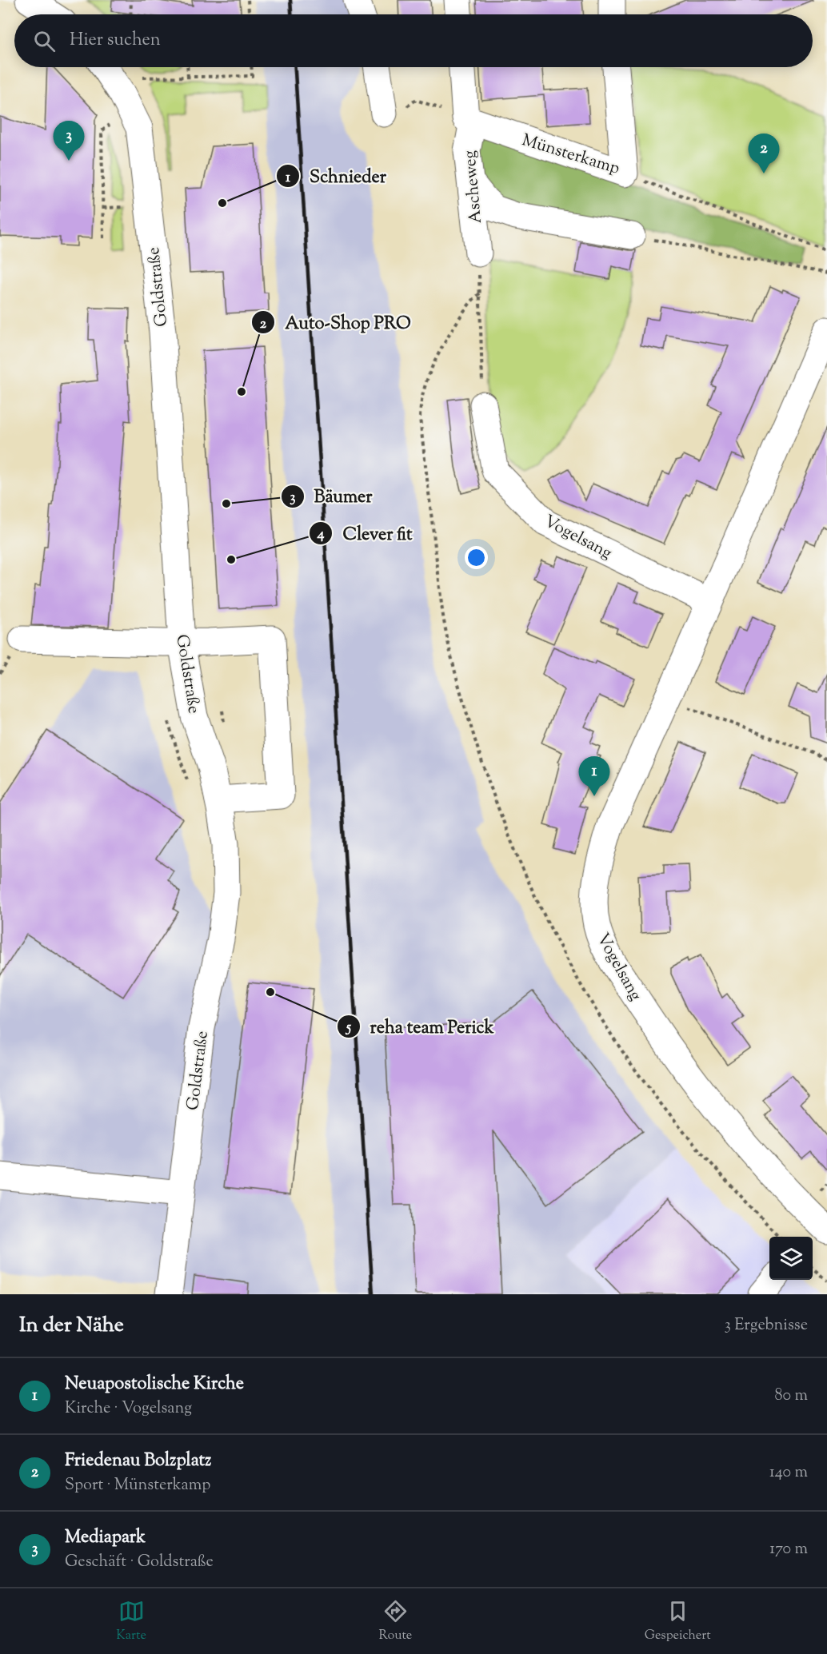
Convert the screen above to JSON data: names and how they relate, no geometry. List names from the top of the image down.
{
  "streets": {
    "street": [
      "Münsterkamp",
      "Ascheweg",
      "Goldstraße",
      "Vogelsang"
    ]
  },
  "crossings": [
    ["Münsterkamp", "Ascheweg"]
  ],
  "places": [
    "Schnieder",
    "Auto-Shop PRO",
    "Bäumer",
    "Clever fit",
    "reha team Perick"
  ],
  "page": {
    "search": "Hier suchen",
    "pins": ["3", "2", "1"],
    "heading": ["In der Nähe", "3 Ergebnisse"],
    "list": [
      {
        "mark": "1",
        "name": "Neuapostolische Kirche",
        "note": "Kirche · Vogelsang",
        "value": "80 m"
      },
      {
        "mark": "2",
        "name": "Friedenau Bolzplatz",
        "note": "Sport · Münsterkamp",
        "value": "140 m"
      },
      {
        "mark": "3",
        "name": "Mediapark",
        "note": "Geschäft · Goldstraße",
        "value": "170 m"
      }
    ],
    "nav": ["Karte", "Route", "Gespeichert"]
  }
}
